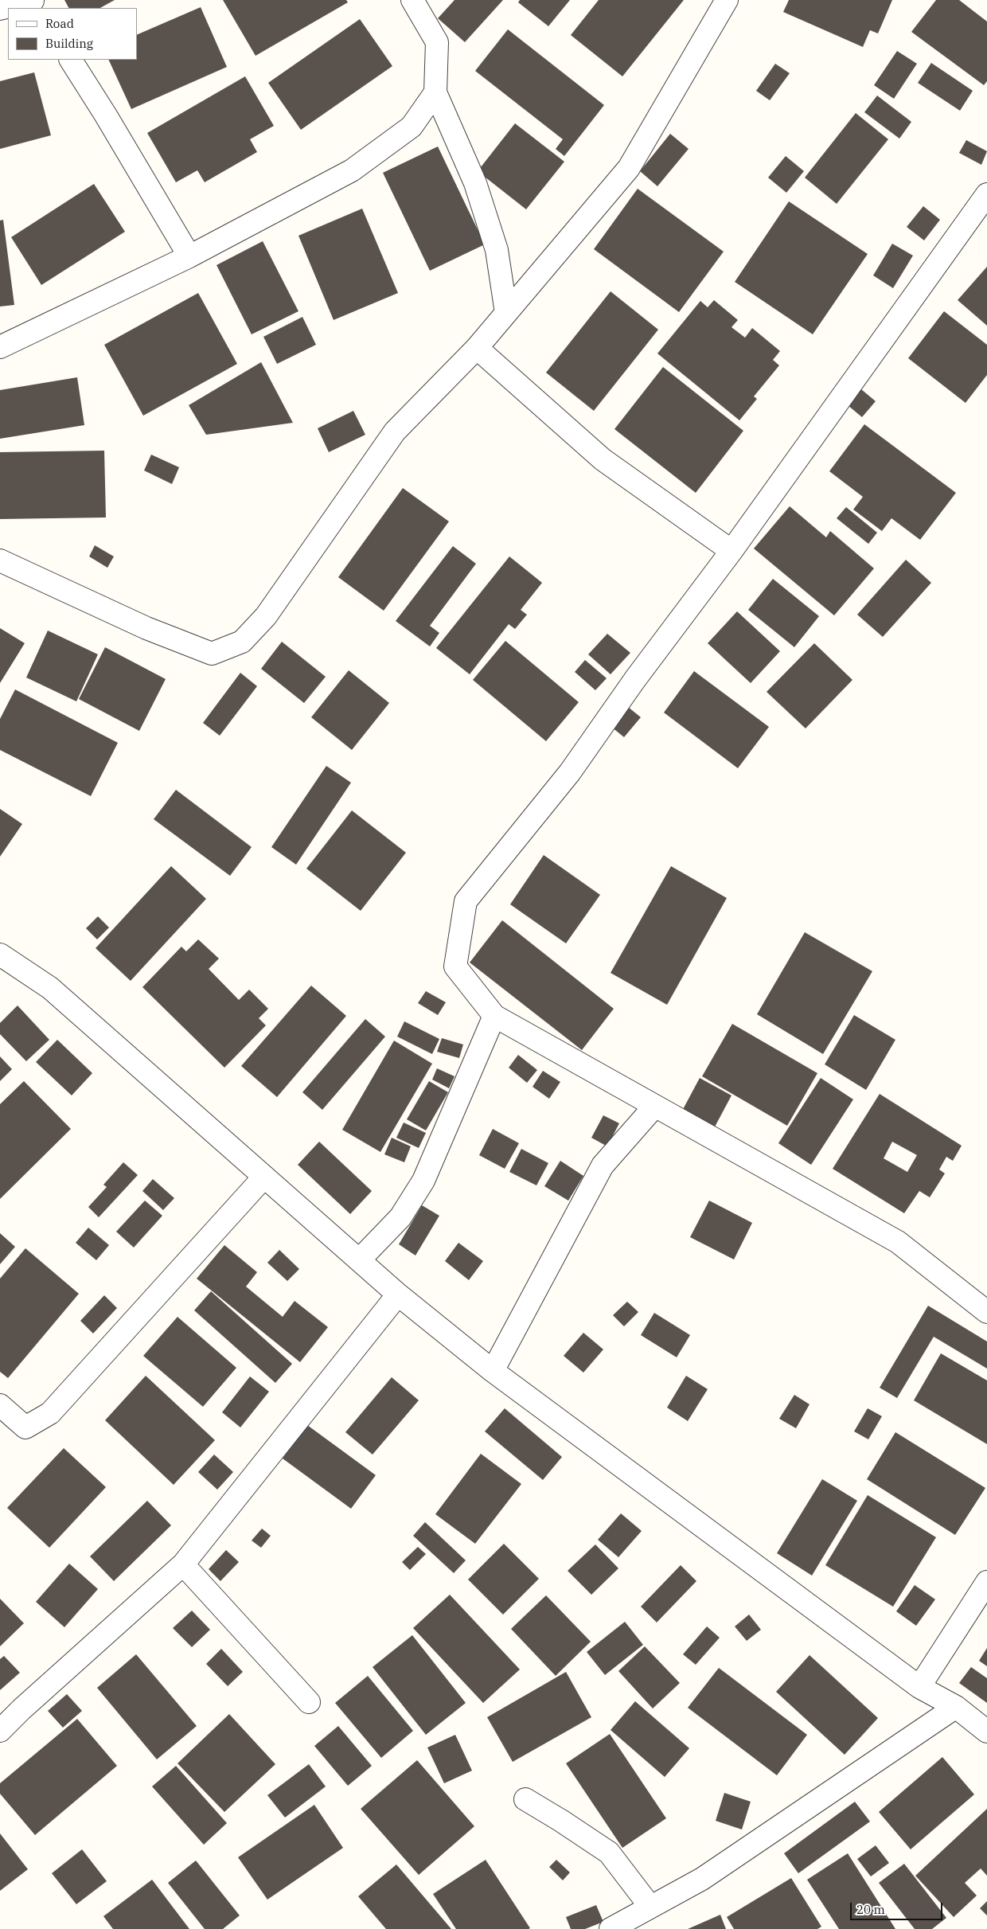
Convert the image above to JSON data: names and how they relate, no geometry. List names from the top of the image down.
{
  "legend": ["Road", "Building"],
  "scale_bar": "20 m"
}
